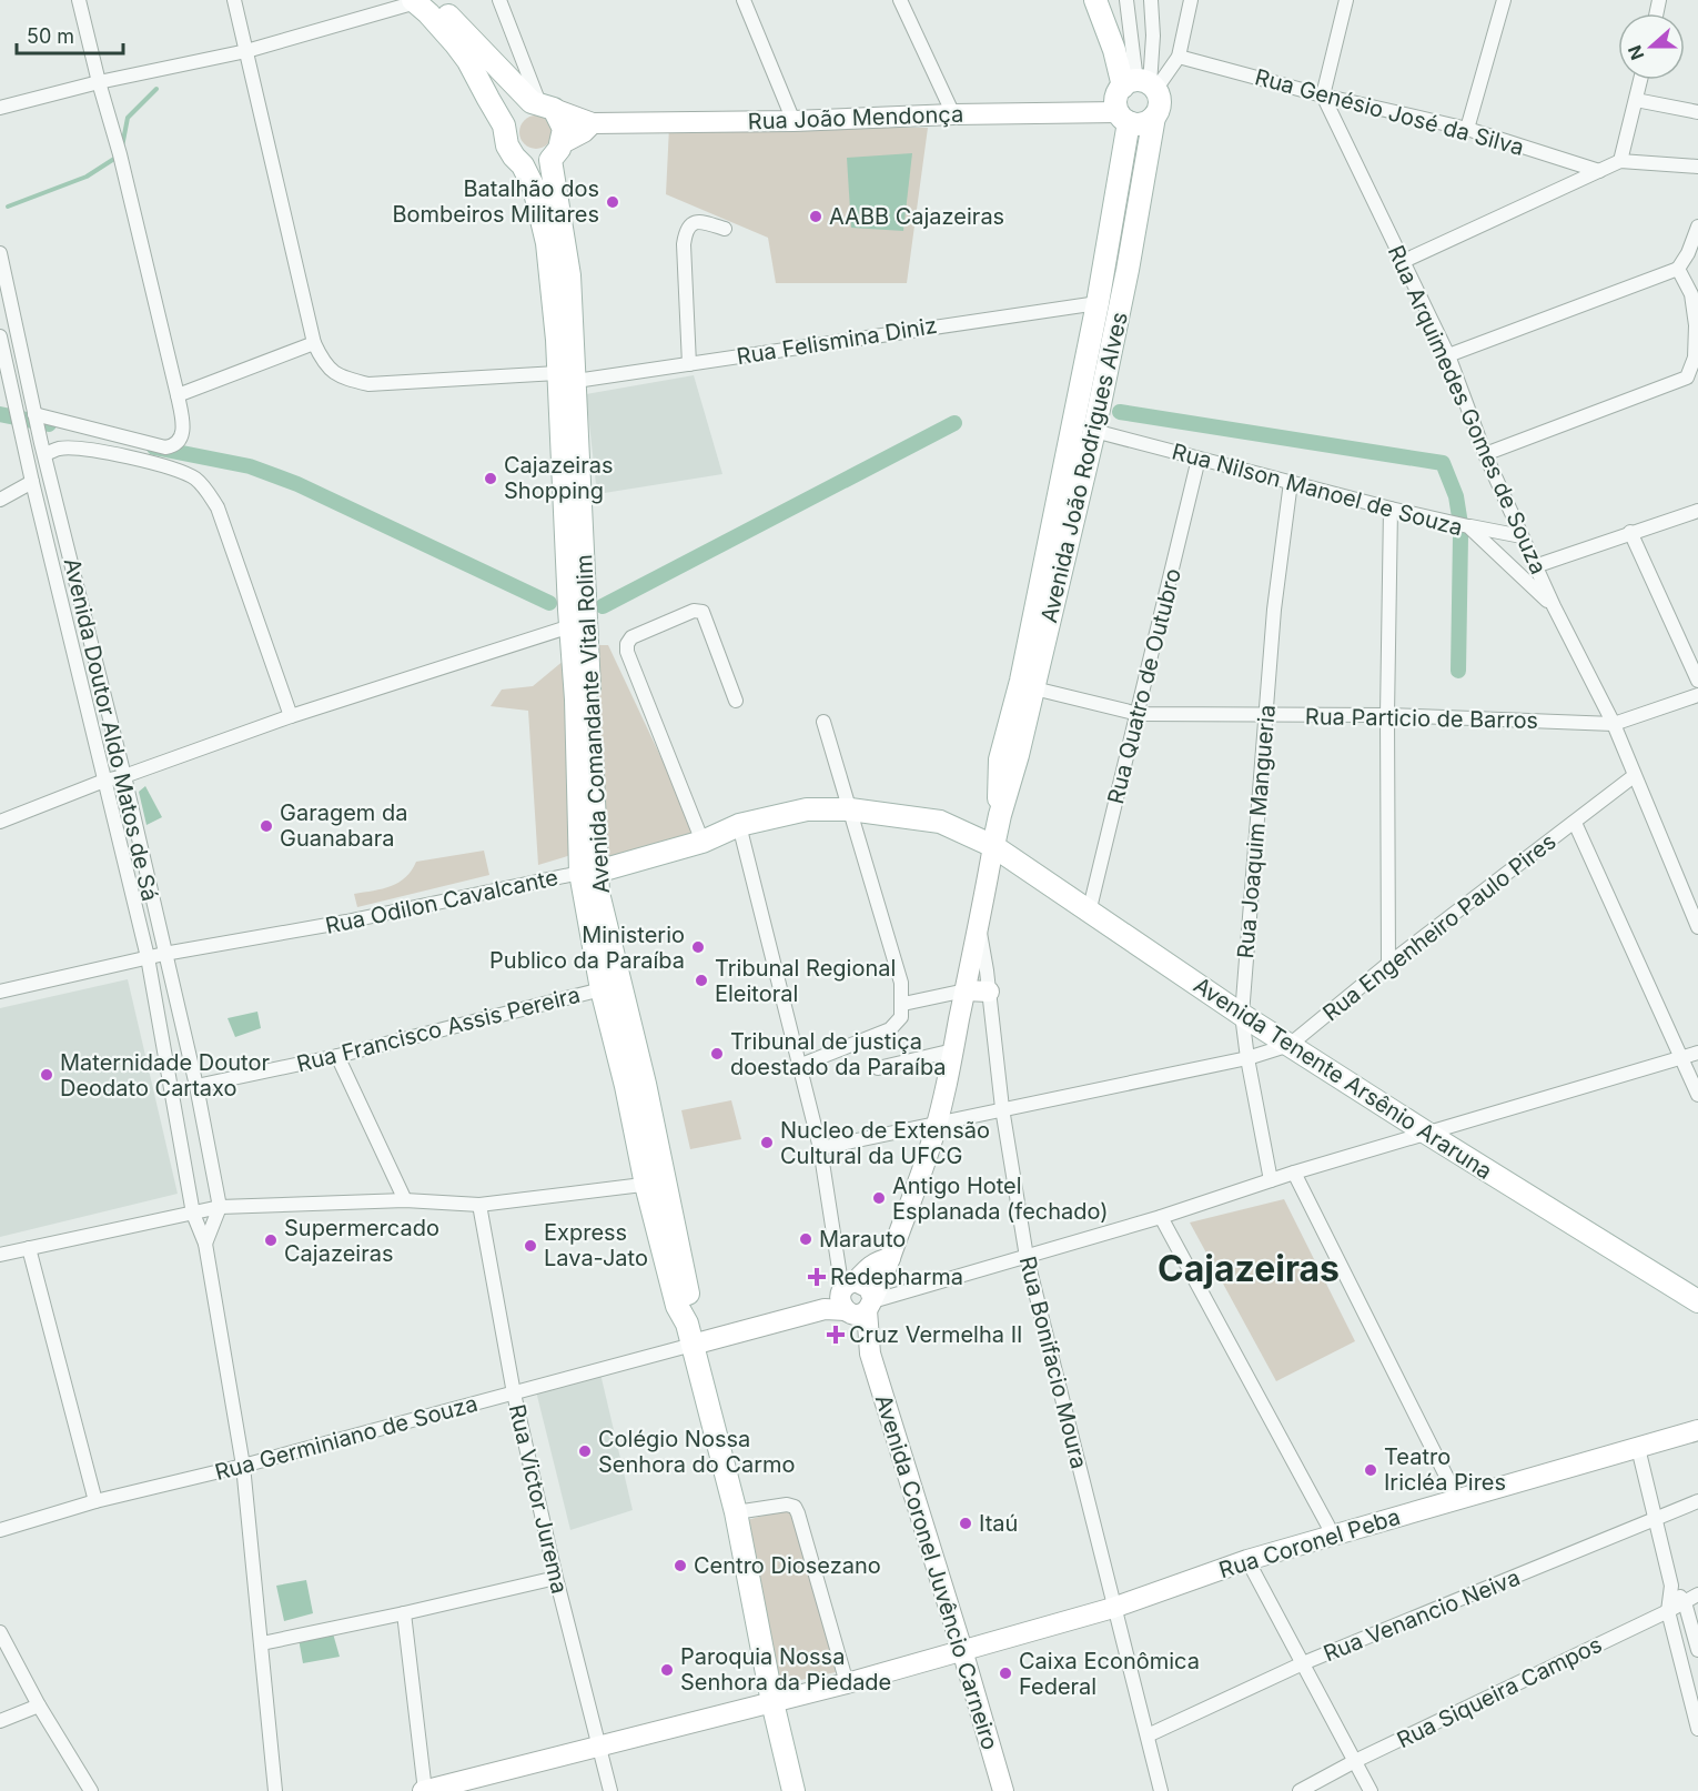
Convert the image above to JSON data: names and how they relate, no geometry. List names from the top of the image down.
{
  "streets": {
    "main road": [
      "Rua João Mendonça",
      "Avenida João Rodrigues Alves",
      "Avenida Comandante Vital Rolim",
      "Rua Odilon Cavalcante",
      "Avenida Tenente Arsênio Araruna",
      "Rua Coronel Peba",
      "Avenida Coronel Juvêncio Carneiro"
    ],
    "street": [
      "Rua Genésio José da Silva",
      "Rua Felismina Diniz",
      "Rua Arquimedes Gomes de Souza",
      "Rua Nilson Manoel de Souza",
      "Rua Quatro de Outubro",
      "Rua Particio de Barros",
      "Avenida Doutor Aldo Matos de Sá",
      "Rua Joaquim Mangueria",
      "Rua Engenheiro Paulo Pires",
      "Rua Francisco Assis Pereira",
      "Rua Bonifacio Moura",
      "Rua Germiniano de Souza",
      "Rua Victor Jurema",
      "Rua Venancio Neiva",
      "Rua Siqueira Campos"
    ]
  },
  "crossings": [
    ["Rua Genésio José da Silva", "Rua Arquimedes Gomes de Souza"],
    ["Rua João Mendonça", "Avenida João Rodrigues Alves"],
    ["Rua Felismina Diniz", "Avenida João Rodrigues Alves"],
    ["Rua Felismina Diniz", "Avenida Comandante Vital Rolim"],
    ["Rua Arquimedes Gomes de Souza", "Rua Nilson Manoel de Souza"],
    ["Rua Arquimedes Gomes de Souza", "Rua Particio de Barros"],
    ["Rua Arquimedes Gomes de Souza", "Rua Engenheiro Paulo Pires"],
    ["Avenida João Rodrigues Alves", "Rua Nilson Manoel de Souza"],
    ["Avenida João Rodrigues Alves", "Rua Particio de Barros"],
    ["Avenida João Rodrigues Alves", "Avenida Comandante Vital Rolim"],
    ["Avenida João Rodrigues Alves", "Rua Odilon Cavalcante"],
    ["Avenida João Rodrigues Alves", "Rua Engenheiro Paulo Pires"],
    ["Avenida João Rodrigues Alves", "Avenida Tenente Arsênio Araruna"],
    ["Avenida João Rodrigues Alves", "Rua Bonifacio Moura"],
    ["Avenida João Rodrigues Alves", "Rua Germiniano de Souza"],
    ["Avenida João Rodrigues Alves", "Avenida Coronel Juvêncio Carneiro"],
    ["Rua Nilson Manoel de Souza", "Rua Quatro de Outubro"],
    ["Rua Nilson Manoel de Souza", "Rua Joaquim Mangueria"],
    ["Rua Quatro de Outubro", "Rua Particio de Barros"],
    ["Rua Quatro de Outubro", "Avenida Tenente Arsênio Araruna"],
    ["Rua Particio de Barros", "Rua Joaquim Mangueria"],
    ["Avenida Comandante Vital Rolim", "Rua Odilon Cavalcante"],
    ["Avenida Comandante Vital Rolim", "Rua Francisco Assis Pereira"],
    ["Avenida Comandante Vital Rolim", "Rua Germiniano de Souza"],
    ["Avenida Comandante Vital Rolim", "Rua Coronel Peba"],
    ["Avenida Doutor Aldo Matos de Sá", "Rua Odilon Cavalcante"],
    ["Avenida Doutor Aldo Matos de Sá", "Rua Francisco Assis Pereira"],
    ["Avenida Doutor Aldo Matos de Sá", "Rua Germiniano de Souza"],
    ["Rua Joaquim Mangueria", "Rua Engenheiro Paulo Pires"],
    ["Rua Joaquim Mangueria", "Avenida Tenente Arsênio Araruna"],
    ["Rua Odilon Cavalcante", "Avenida Tenente Arsênio Araruna"],
    ["Rua Engenheiro Paulo Pires", "Avenida Tenente Arsênio Araruna"],
    ["Rua Engenheiro Paulo Pires", "Rua Bonifacio Moura"],
    ["Rua Bonifacio Moura", "Rua Coronel Peba"],
    ["Rua Bonifacio Moura", "Rua Venancio Neiva"],
    ["Rua Germiniano de Souza", "Rua Victor Jurema"],
    ["Rua Victor Jurema", "Rua Coronel Peba"],
    ["Rua Coronel Peba", "Avenida Coronel Juvêncio Carneiro"]
  ],
  "districts": ["Cajazeiras"],
  "places": {
    "other": [
      "Batalhão dos Bombeiros Militares",
      "AABB Cajazeiras",
      "Cajazeiras Shopping",
      "Garagem da Guanabara",
      "Ministerio Publico da Paraíba",
      "Tribunal Regional Eleitoral",
      "Tribunal de justiça doestado da Paraíba",
      "Maternidade Doutor Deodato Cartaxo",
      "Nucleo de Extensão Cultural da UFCG",
      "Antigo Hotel Esplanada (fechado)",
      "Marauto",
      "Supermercado Cajazeiras",
      "Express Lava-Jato",
      "Colégio Nossa Senhora do Carmo",
      "Teatro Iricléa Pires",
      "Itaú",
      "Centro Diosezano",
      "Paroquia Nossa Senhora da Piedade",
      "Caixa Econômica Federal"
    ],
    "health": ["Redepharma", "Cruz Vermelha II"]
  },
  "scale_bar": "50 m",
  "north": "left"
}
